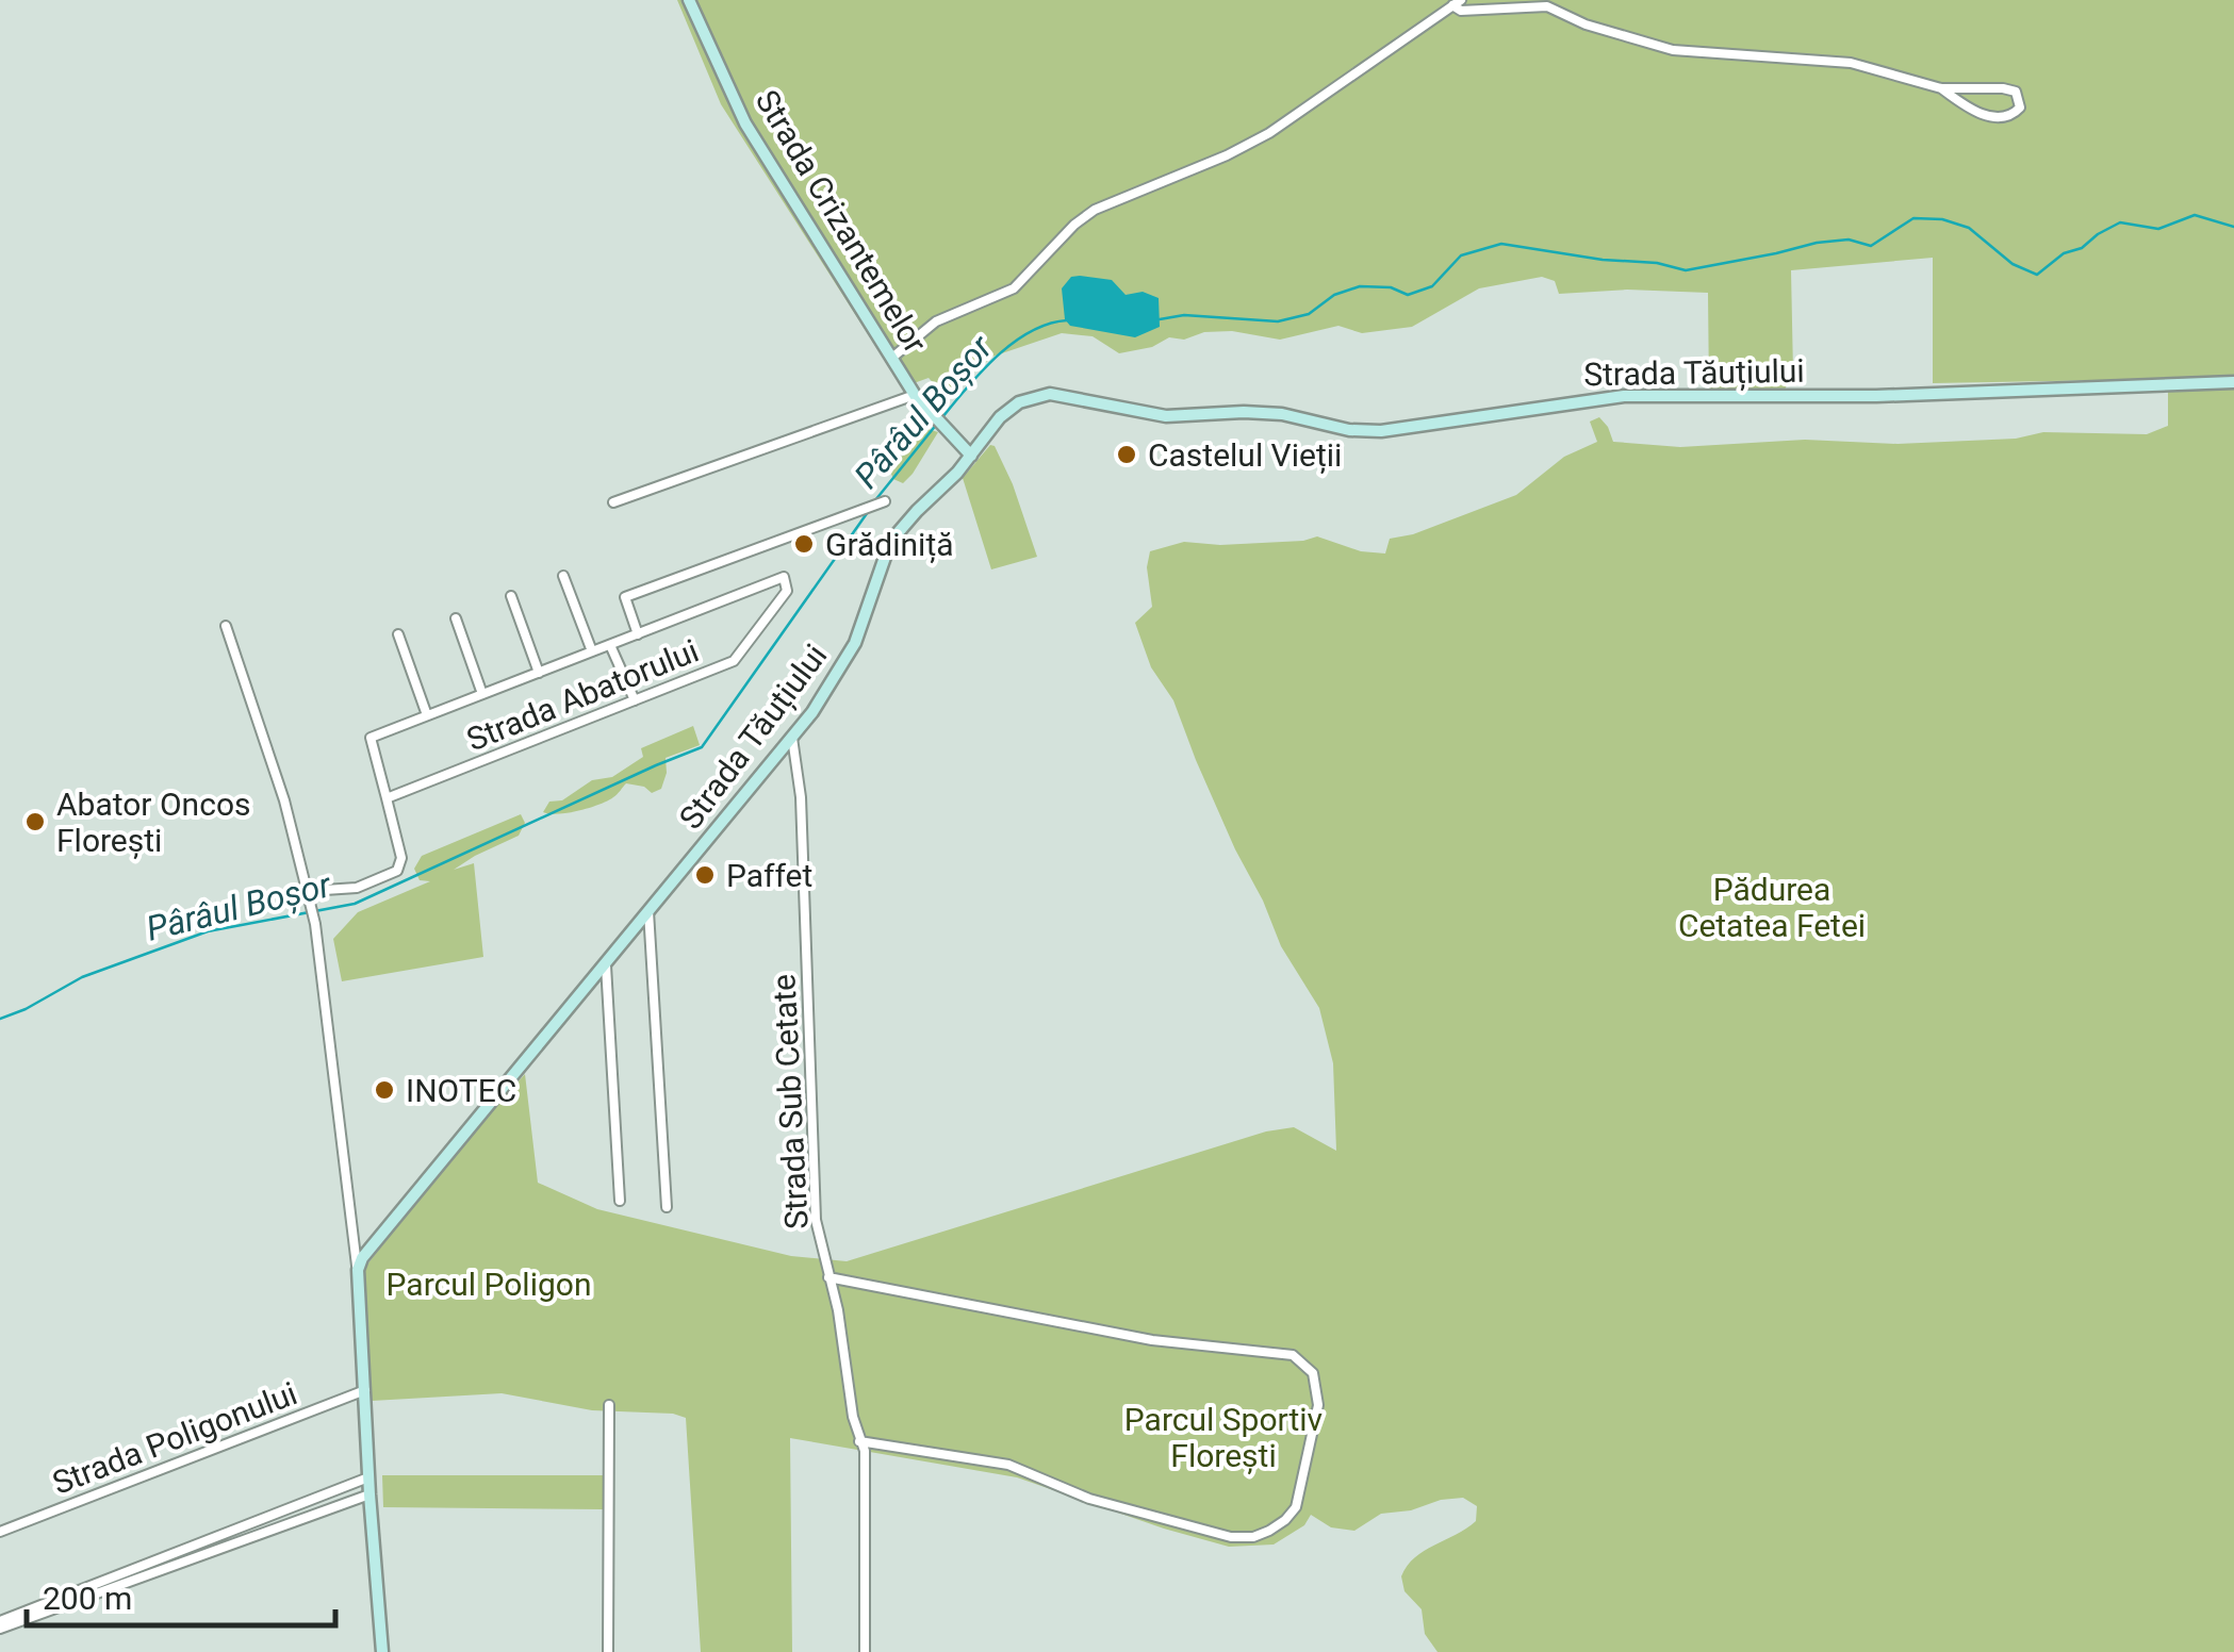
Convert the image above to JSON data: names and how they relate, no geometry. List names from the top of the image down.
{
  "streets": {
    "main road": ["Strada Crizantemelor", "Strada Tăuțiului"],
    "street": ["Strada Abatorului", "Strada Sub Cetate", "Strada Poligonului"]
  },
  "crossings": [
    ["Strada Crizantemelor", "Strada Tăuțiului"],
    ["Strada Tăuțiului", "Strada Sub Cetate"]
  ],
  "water": ["Pârâul Boșor"],
  "parks": ["Pădurea Cetatea Fetei", "Parcul Poligon", "Parcul Sportiv Florești"],
  "places": [
    "Castelul Vieții",
    "Grădiniță",
    "Abator Oncos Florești",
    "Paffet",
    "INOTEC"
  ],
  "scale_bar": "200 m"
}
